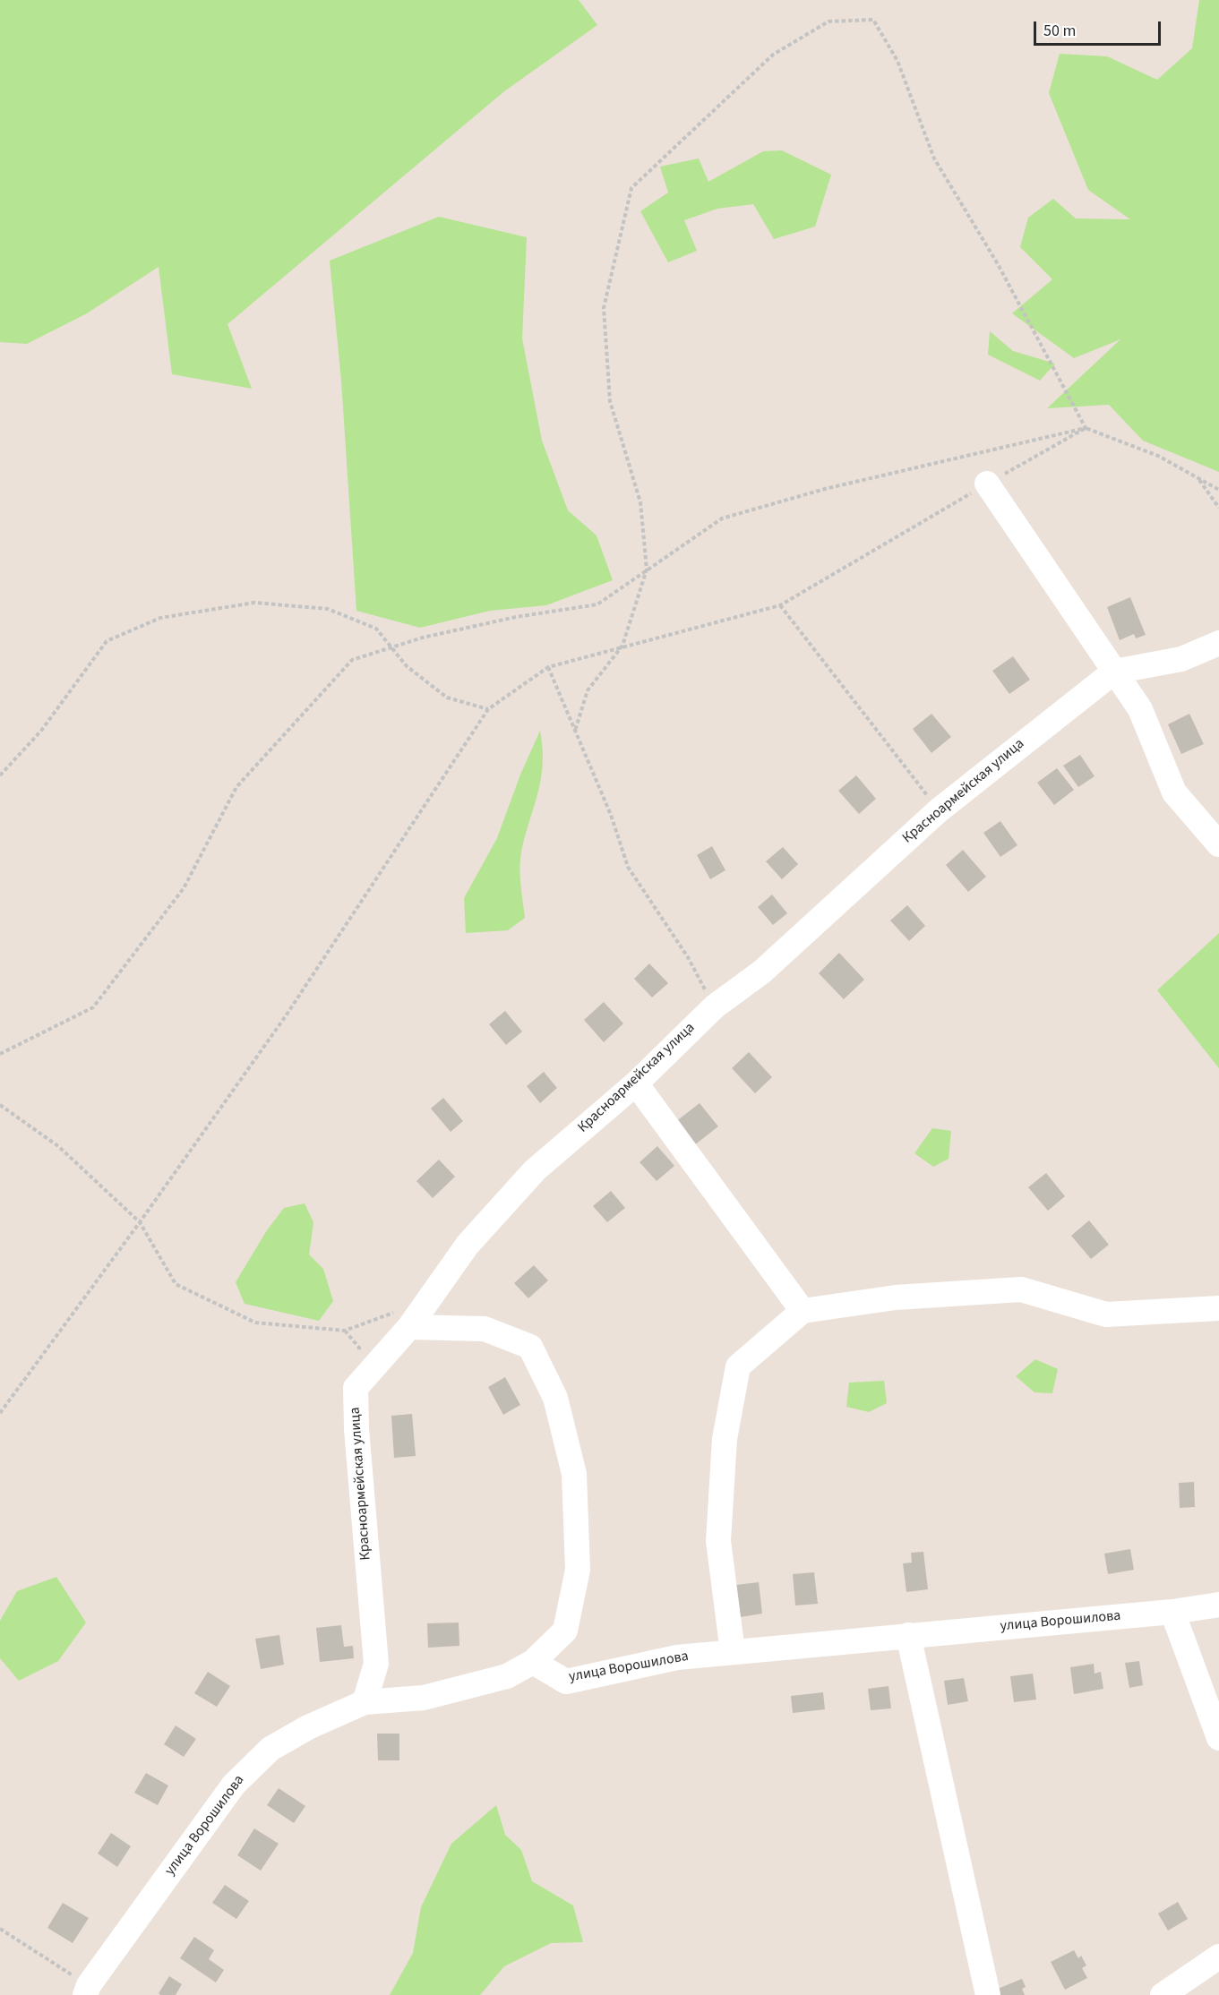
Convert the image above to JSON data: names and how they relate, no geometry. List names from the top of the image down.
{
  "streets": {
    "street": ["Красноармейская улица", "улица Ворошилова"]
  },
  "crossings": [
    ["Красноармейская улица", "улица Ворошилова"]
  ],
  "scale_bar": "50 m"
}
